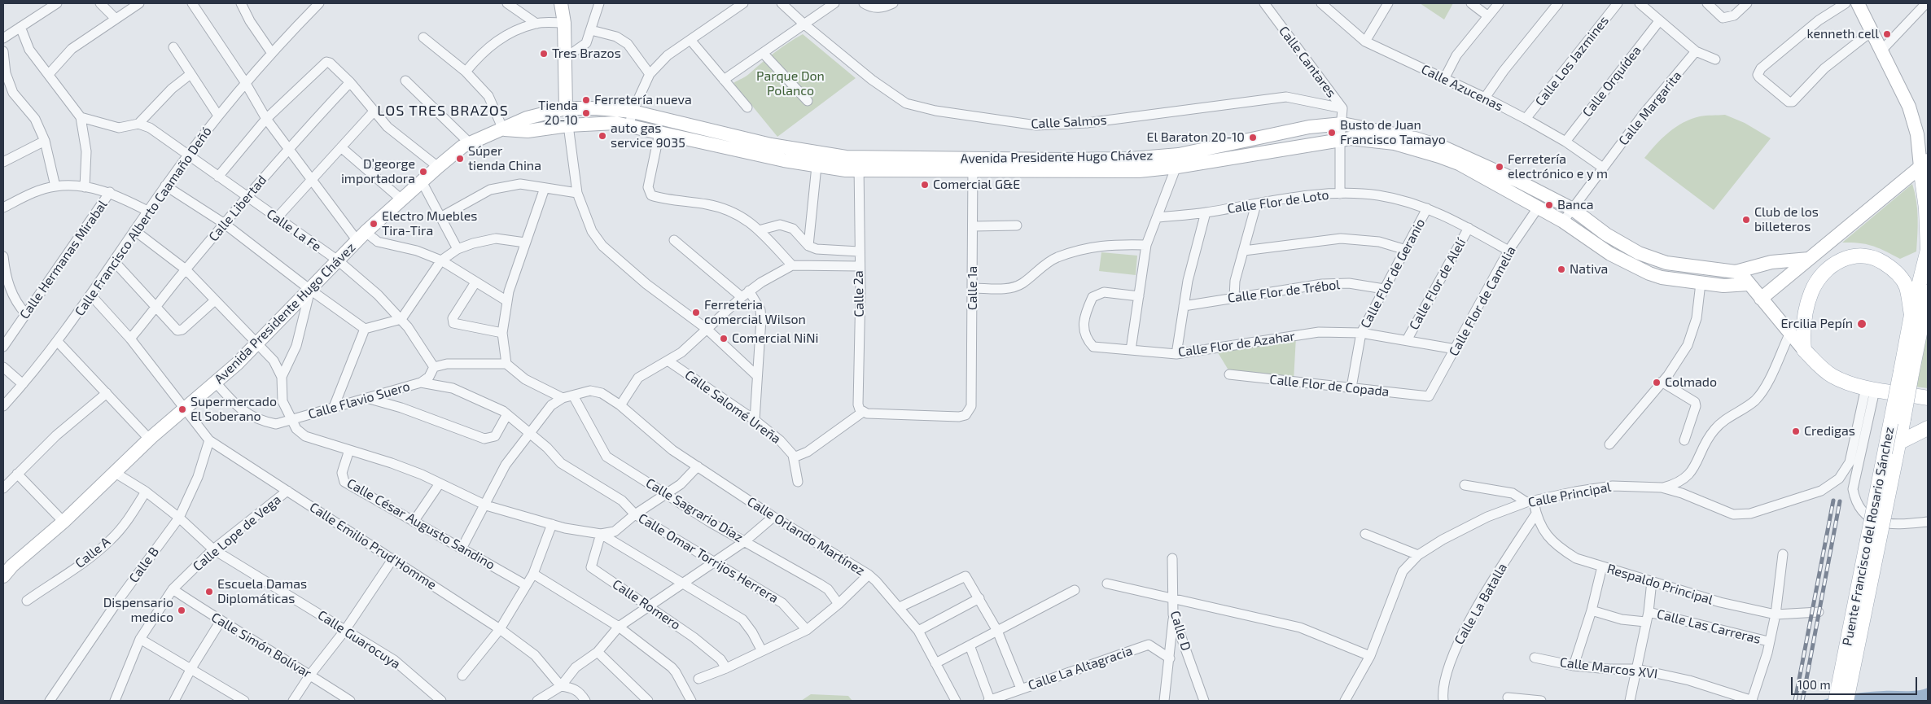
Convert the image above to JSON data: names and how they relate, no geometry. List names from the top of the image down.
{
  "streets": {
    "main road": ["Avenida Presidente Hugo Chávez", "Puente Francisco del Rosario Sánchez"],
    "street": [
      "Calle Los Jazmines",
      "Calle Cantares",
      "Calle Orquídea",
      "Calle Azucenas",
      "Calle Margarita",
      "Calle Salmos",
      "Calle Flor de Loto",
      "Calle Libertad",
      "Calle Francisco Alberto Caamaño Deñó",
      "Calle La Fe",
      "Calle Hermanas Mirabal",
      "Calle Flor de Geranio",
      "Calle Flor de Alelí",
      "Calle 1a",
      "Calle Flor de Trébol",
      "Calle 2a",
      "Calle Flor de Camelia",
      "Calle Flor de Azahar",
      "Calle Flor de Copada",
      "Calle Flavio Suero",
      "Calle Salomé Ureña",
      "Calle Principal",
      "Calle Sagrario Díaz",
      "Calle César Augusto Sandino",
      "Calle Lope de Vega",
      "Calle Orlando Martínez",
      "Calle Emilio Prud'Homme",
      "Calle A",
      "Calle Omar Torrijos Herrera",
      "Calle B",
      "Respaldo Principal",
      "Calle La Batalla",
      "Calle Romero",
      "Calle Las Carreras",
      "Calle D",
      "Calle Guarocuya",
      "Calle Simón Bolívar",
      "Calle La Altagracia",
      "Calle Marcos XVI"
    ]
  },
  "crossings": [
    ["Calle Los Jazmines", "Calle Azucenas"],
    ["Calle Cantares", "Calle Salmos"],
    ["Calle Cantares", "Avenida Presidente Hugo Chávez"],
    ["Calle Cantares", "Calle Flor de Loto"],
    ["Calle Orquídea", "Calle Azucenas"],
    ["Calle Azucenas", "Calle Margarita"],
    ["Calle Margarita", "Avenida Presidente Hugo Chávez"],
    ["Avenida Presidente Hugo Chávez", "Calle La Fe"],
    ["Avenida Presidente Hugo Chávez", "Calle 1a"],
    ["Avenida Presidente Hugo Chávez", "Calle 2a"],
    ["Avenida Presidente Hugo Chávez", "Calle Flor de Camelia"],
    ["Avenida Presidente Hugo Chávez", "Calle Flavio Suero"],
    ["Avenida Presidente Hugo Chávez", "Calle Emilio Prud'Homme"],
    ["Avenida Presidente Hugo Chávez", "Calle Guarocuya"],
    ["Calle Flor de Loto", "Calle Flor de Geranio"],
    ["Calle Flor de Loto", "Calle Flor de Alelí"],
    ["Calle Flor de Loto", "Calle Flor de Camelia"],
    ["Calle Libertad", "Calle La Fe"],
    ["Calle Libertad", "Calle Emilio Prud'Homme"],
    ["Calle Francisco Alberto Caamaño Deñó", "Calle La Fe"],
    ["Calle Francisco Alberto Caamaño Deñó", "Calle Emilio Prud'Homme"],
    ["Calle Flor de Geranio", "Calle Flor de Trébol"],
    ["Calle Flor de Geranio", "Calle Flor de Azahar"],
    ["Calle Flor de Geranio", "Calle Flor de Copada"],
    ["Calle Flor de Alelí", "Calle Flor de Azahar"],
    ["Calle 1a", "Calle 2a"],
    ["Calle Flor de Camelia", "Calle Flor de Azahar"],
    ["Calle Flor de Camelia", "Calle Flor de Copada"],
    ["Calle Flavio Suero", "Calle Omar Torrijos Herrera"],
    ["Calle Principal", "Respaldo Principal"],
    ["Calle Sagrario Díaz", "Calle Orlando Martínez"],
    ["Calle Lope de Vega", "Calle Emilio Prud'Homme"],
    ["Calle Lope de Vega", "Calle Guarocuya"],
    ["Calle Lope de Vega", "Calle Simón Bolívar"],
    ["Calle Emilio Prud'Homme", "Calle B"],
    ["Calle A", "Calle Guarocuya"],
    ["Calle B", "Calle Guarocuya"],
    ["Respaldo Principal", "Calle La Batalla"]
  ],
  "districts": ["LOS TRES BRAZOS"],
  "parks": ["Parque Don Polanco"],
  "places": [
    "kenneth cell",
    "Tres Brazos",
    "Ferretería nueva",
    "Tienda 20-10",
    "Busto de Juan Francisco Tamayo",
    "auto gas service 9035",
    "El Baraton 20-10",
    "Súper tienda China",
    "Ferretería electrónico e y m",
    "D’george importadora",
    "Comercial G&E",
    "Banca",
    "Club de los billeteros",
    "Electro Muebles Tira-Tira",
    "Nativa",
    "Ferreteria comercial Wilson",
    "Ercilia Pepín",
    "Comercial NiNi",
    "Colmado",
    "Supermercado El Soberano",
    "Credigas",
    "Escuela Damas Diplomáticas",
    "Dispensario medico"
  ],
  "scale_bar": "100 m"
}
